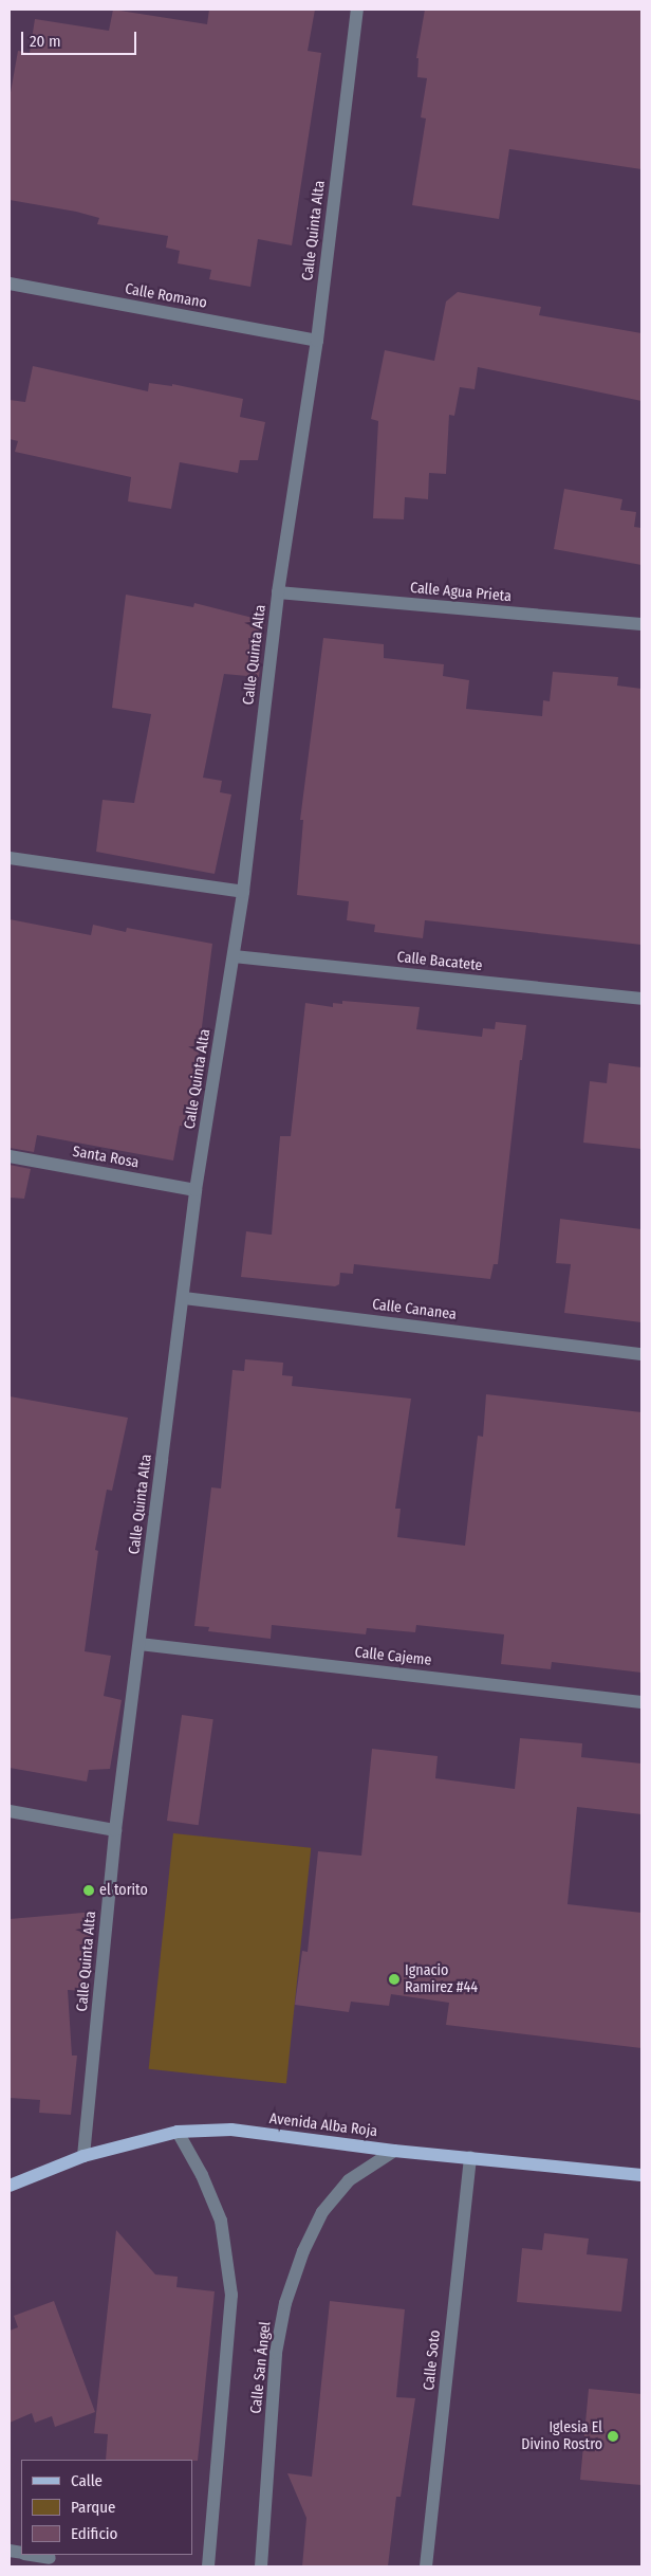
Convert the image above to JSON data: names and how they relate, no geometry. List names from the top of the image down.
{
  "streets": {
    "main road": ["Avenida Alba Roja"],
    "street": [
      "Calle Quinta Alta",
      "Calle Romano",
      "Calle Agua Prieta",
      "Calle Bacatete",
      "Santa Rosa",
      "Calle Cananea",
      "Calle Cajeme",
      "Calle Soto",
      "Calle San Ángel"
    ]
  },
  "crossings": [
    ["Calle Quinta Alta", "Calle Romano"],
    ["Calle Quinta Alta", "Calle Agua Prieta"],
    ["Calle Quinta Alta", "Calle Bacatete"],
    ["Calle Quinta Alta", "Santa Rosa"],
    ["Calle Quinta Alta", "Calle Cananea"],
    ["Calle Quinta Alta", "Calle Cajeme"],
    ["Calle Quinta Alta", "Avenida Alba Roja"],
    ["Avenida Alba Roja", "Calle Soto"],
    ["Avenida Alba Roja", "Calle San Ángel"]
  ],
  "places": ["el torito", "Ignacio Ramirez #44", "Iglesia El Divino Rostro"],
  "legend": ["Calle", "Parque", "Edificio"],
  "scale_bar": "20 m"
}
